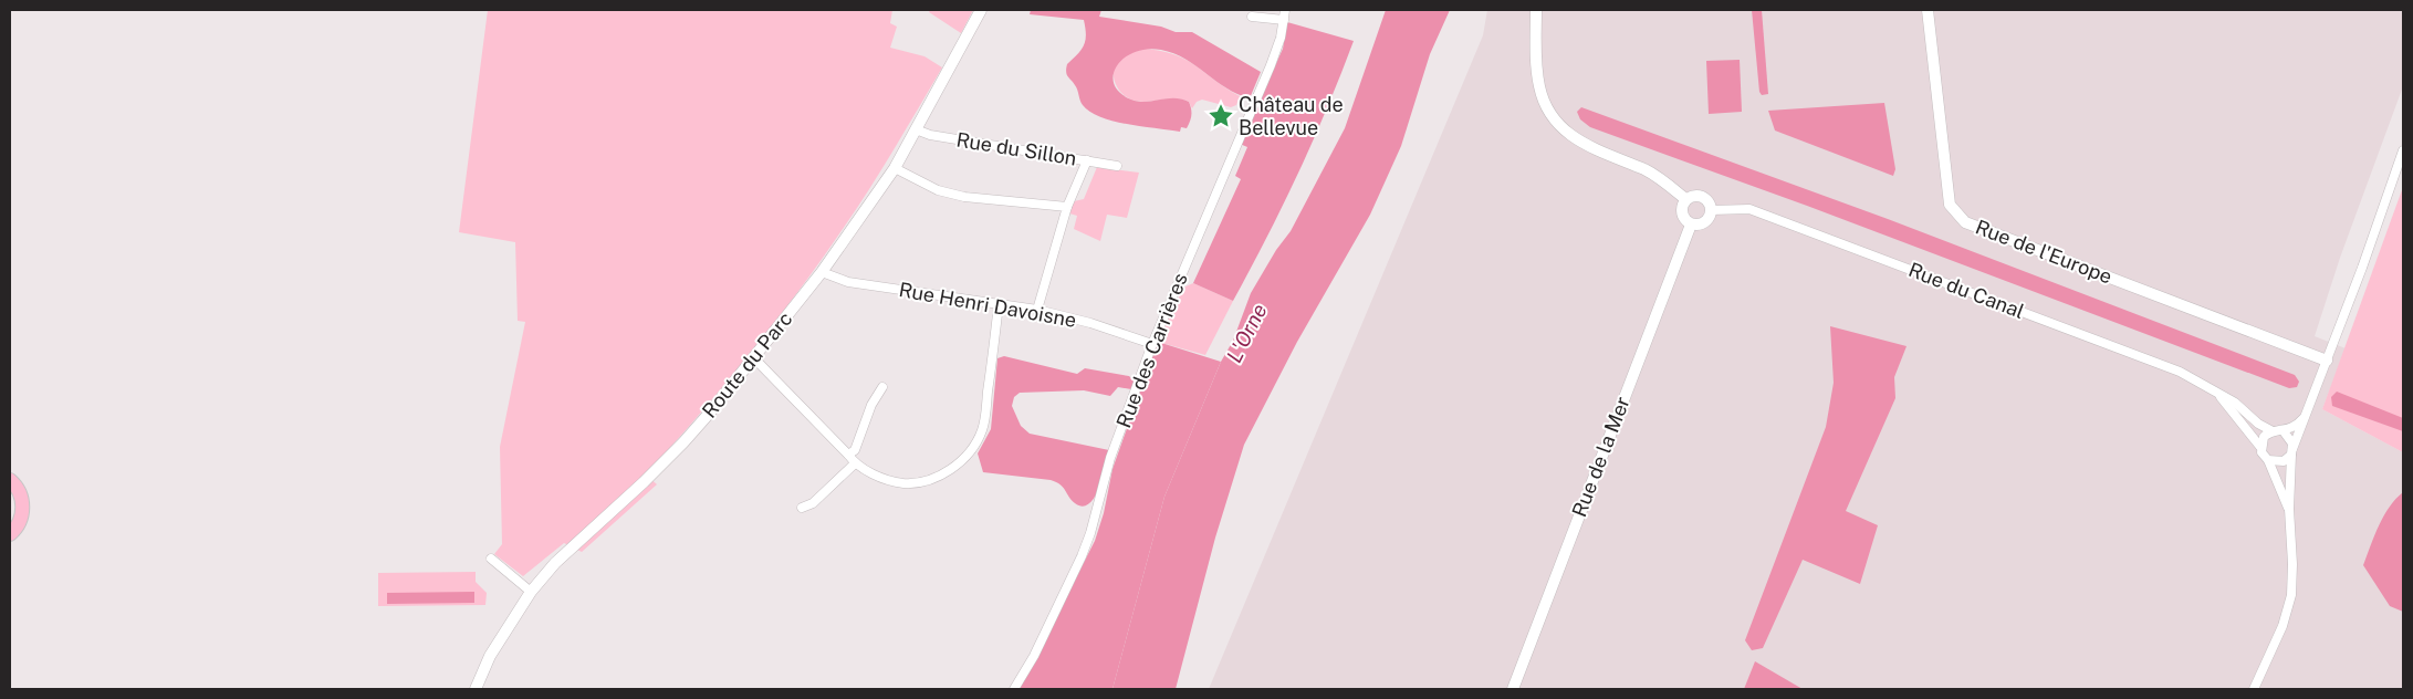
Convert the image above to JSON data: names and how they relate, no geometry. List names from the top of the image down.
{
  "streets": {
    "street": [
      "Rue du Sillon",
      "Rue de l'Europe",
      "Rue du Canal",
      "Rue Henri Davoisne",
      "Rue des Carrières",
      "Route du Parc",
      "Rue de la Mer"
    ]
  },
  "crossings": [
    ["Rue du Sillon", "Route du Parc"],
    ["Rue du Canal", "Rue de la Mer"],
    ["Rue Henri Davoisne", "Rue des Carrières"],
    ["Rue Henri Davoisne", "Route du Parc"]
  ],
  "water": ["L'Orne"],
  "places": {
    "place": ["Château de Bellevue"]
  }
}
